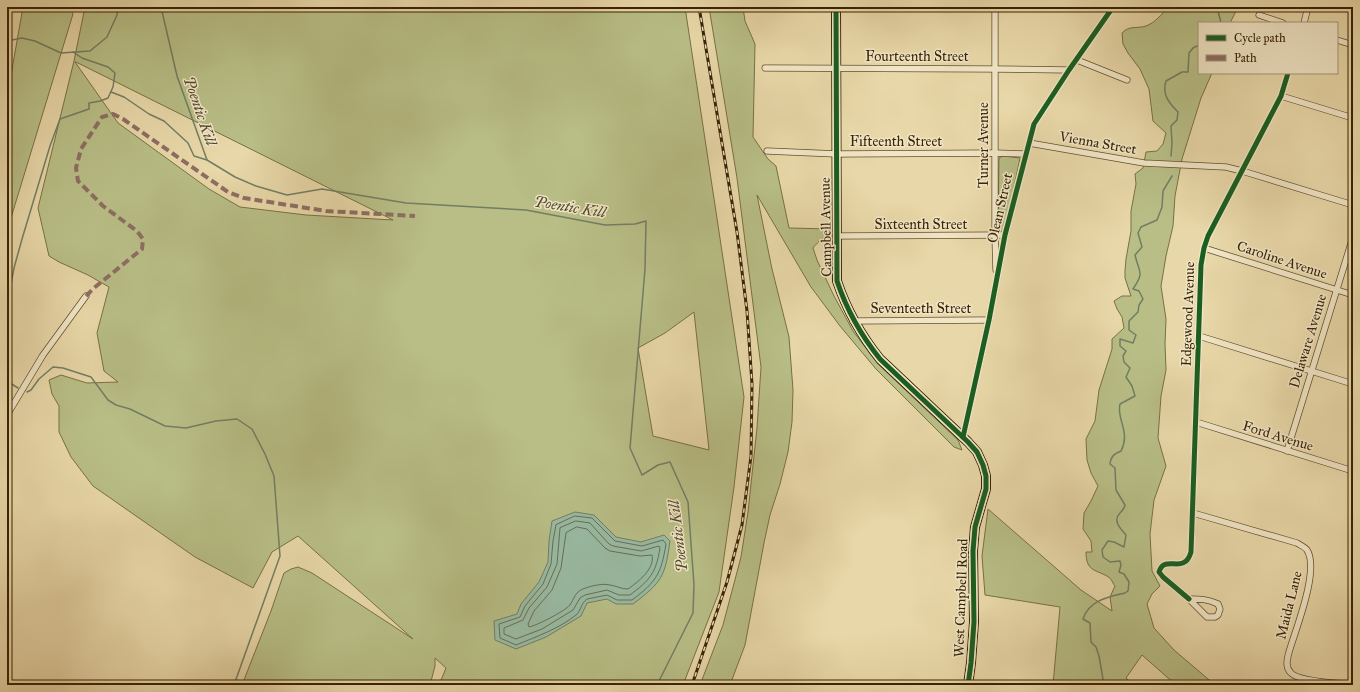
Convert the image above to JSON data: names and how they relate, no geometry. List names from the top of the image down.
{
  "streets": {
    "street": [
      "Fourteenth Street",
      "Fifteenth Street",
      "Vienna Street",
      "Turner Avenue",
      "Olean Street",
      "Sixteenth Street",
      "Campbell Avenue",
      "Caroline Avenue",
      "Seventeeth Street",
      "Edgewood Avenue",
      "Delaware Avenue",
      "Ford Avenue",
      "West Campbell Road",
      "Maida Lane"
    ]
  },
  "crossings": [
    ["Fourteenth Street", "Turner Avenue"],
    ["Fourteenth Street", "Olean Street"],
    ["Fourteenth Street", "Campbell Avenue"],
    ["Fifteenth Street", "Turner Avenue"],
    ["Fifteenth Street", "Olean Street"],
    ["Fifteenth Street", "Campbell Avenue"],
    ["Vienna Street", "Olean Street"],
    ["Vienna Street", "Edgewood Avenue"],
    ["Turner Avenue", "Olean Street"],
    ["Turner Avenue", "Sixteenth Street"],
    ["Olean Street", "Sixteenth Street"],
    ["Olean Street", "Campbell Avenue"],
    ["Olean Street", "Seventeeth Street"],
    ["Sixteenth Street", "Campbell Avenue"],
    ["Campbell Avenue", "Seventeeth Street"],
    ["Campbell Avenue", "West Campbell Road"],
    ["Caroline Avenue", "Edgewood Avenue"],
    ["Caroline Avenue", "Delaware Avenue"],
    ["Edgewood Avenue", "Ford Avenue"],
    ["Edgewood Avenue", "Maida Lane"],
    ["Delaware Avenue", "Ford Avenue"]
  ],
  "water": ["Poentic Kill"],
  "legend": ["Cycle path", "Path"]
}
